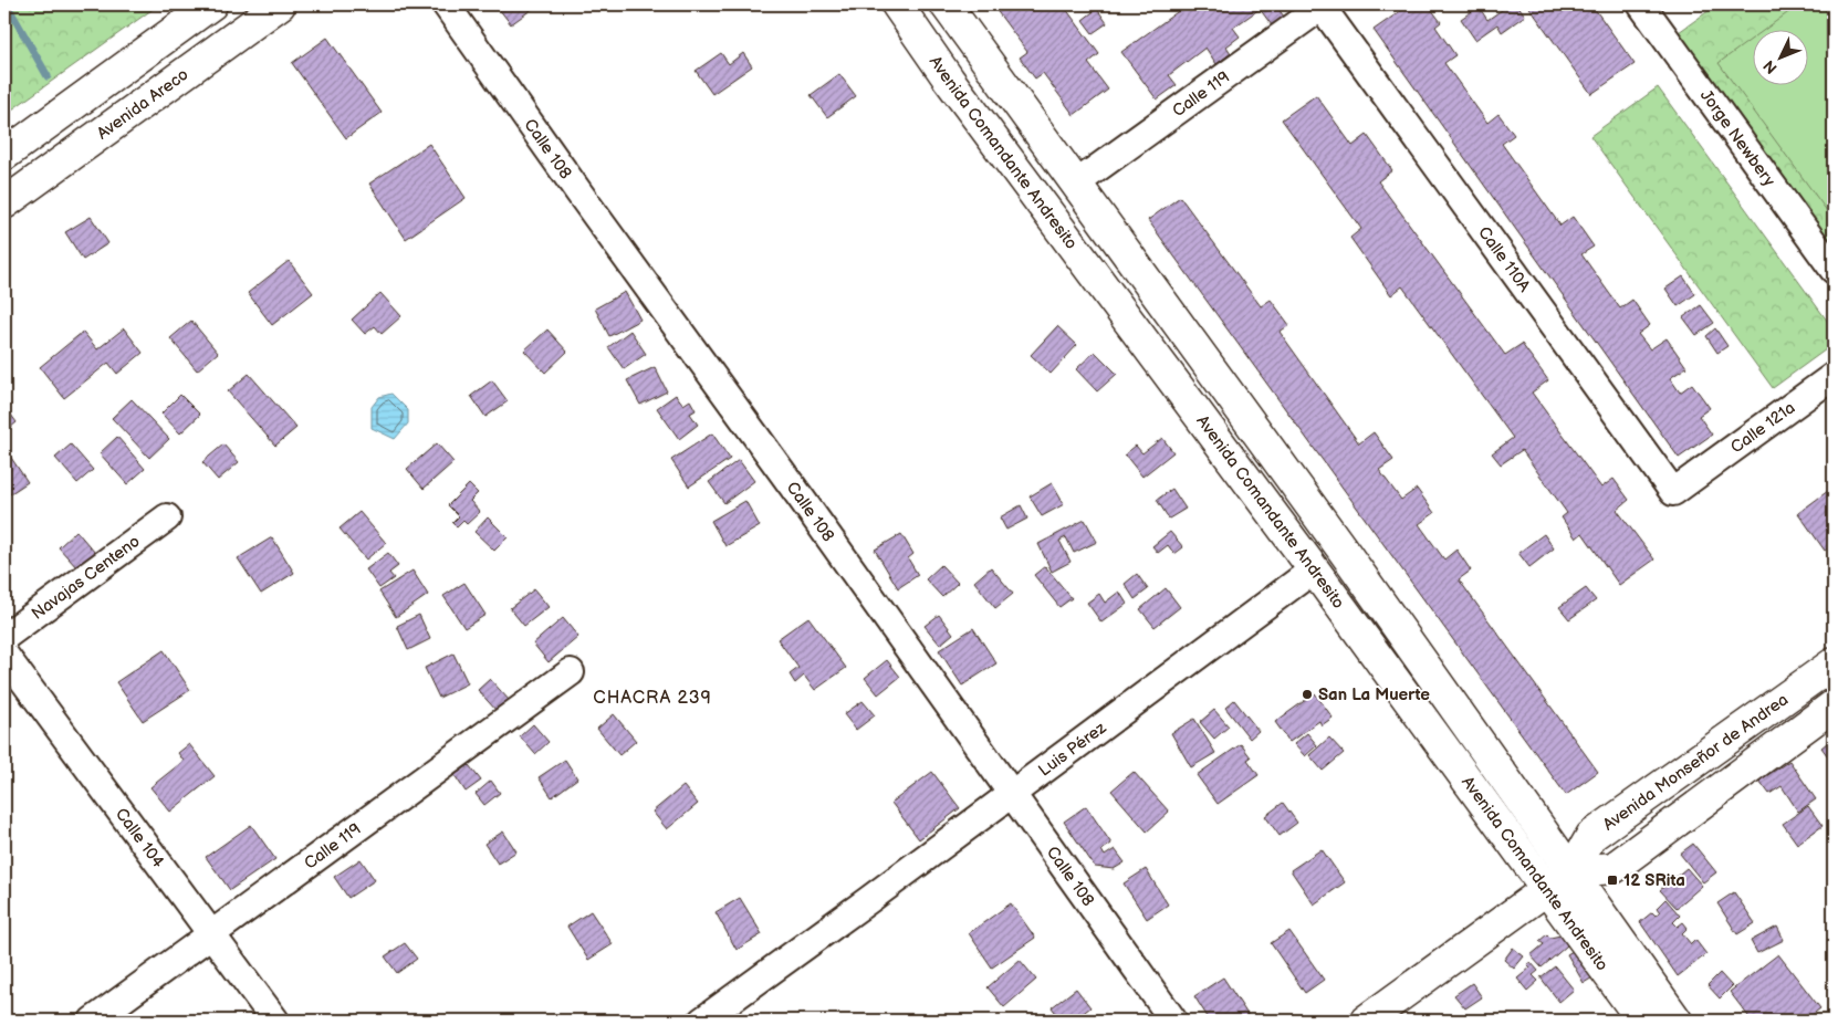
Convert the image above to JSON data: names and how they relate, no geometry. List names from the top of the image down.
{
  "streets": {
    "main road": ["Avenida Areco", "Avenida Comandante Andresito", "Avenida Monseñor de Andrea"],
    "street": [
      "Calle 119",
      "Jorge Newbery",
      "Calle 108",
      "Calle 110A",
      "Calle 121a",
      "Navajas Centeno",
      "Luis Pérez",
      "Calle 104"
    ]
  },
  "crossings": [
    ["Calle 119", "Avenida Comandante Andresito"],
    ["Calle 119", "Calle 110A"],
    ["Calle 119", "Calle 104"],
    ["Calle 108", "Luis Pérez"],
    ["Avenida Comandante Andresito", "Luis Pérez"],
    ["Avenida Comandante Andresito", "Avenida Monseñor de Andrea"],
    ["Calle 110A", "Calle 121a"]
  ],
  "districts": ["CHACRA 239"],
  "places": {
    "other": ["San La Muerte"],
    "transit": ["12 SRita"]
  },
  "north": "bottom left"
}
